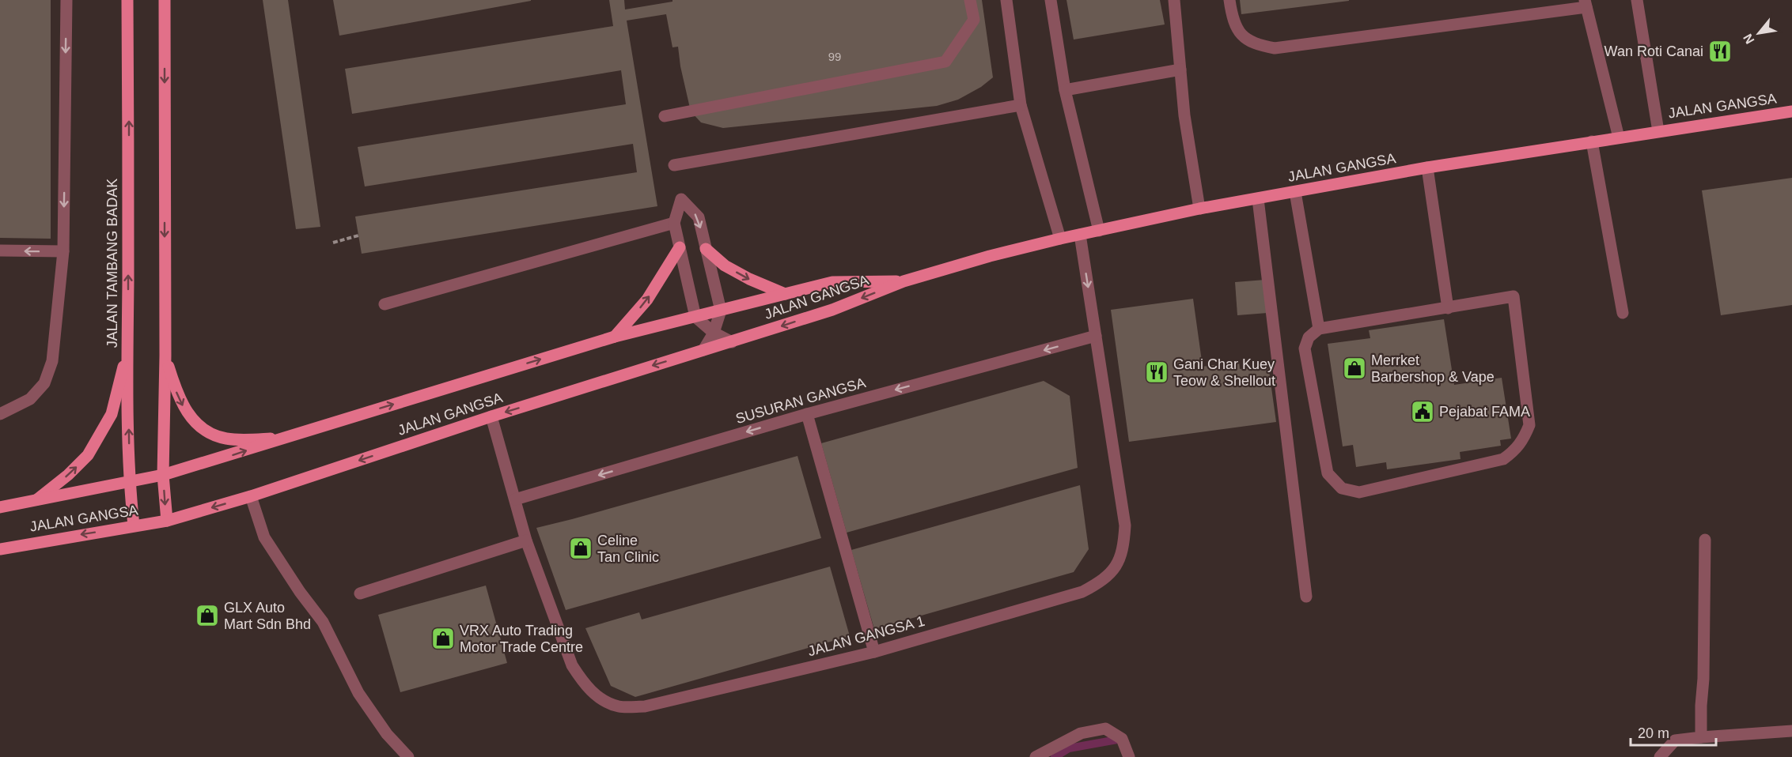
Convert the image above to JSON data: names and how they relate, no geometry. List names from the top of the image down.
{
  "streets": {
    "main road": ["JALAN GANGSA", "JALAN TAMBANG BADAK"],
    "street": ["SUSURAN GANGSA", "JALAN GANGSA 1"]
  },
  "crossings": [
    ["JALAN GANGSA", "JALAN TAMBANG BADAK"],
    ["JALAN GANGSA", "JALAN GANGSA 1"],
    ["SUSURAN GANGSA", "JALAN GANGSA 1"]
  ],
  "one_way": ["SUSURAN GANGSA"],
  "places": {
    "restaurant": ["Wan Roti Canai", "Gani Char Kuey Teow & Shellout"],
    "shop": [
      "Merrket Barbershop & Vape",
      "Celine Tan Clinic",
      "GLX Auto Mart Sdn Bhd",
      "VRX Auto Trading Motor Trade Centre"
    ],
    "public building": ["Pejabat FAMA"]
  },
  "house_numbers": ["99"],
  "scale_bar": "20 m",
  "north": "bottom left"
}
